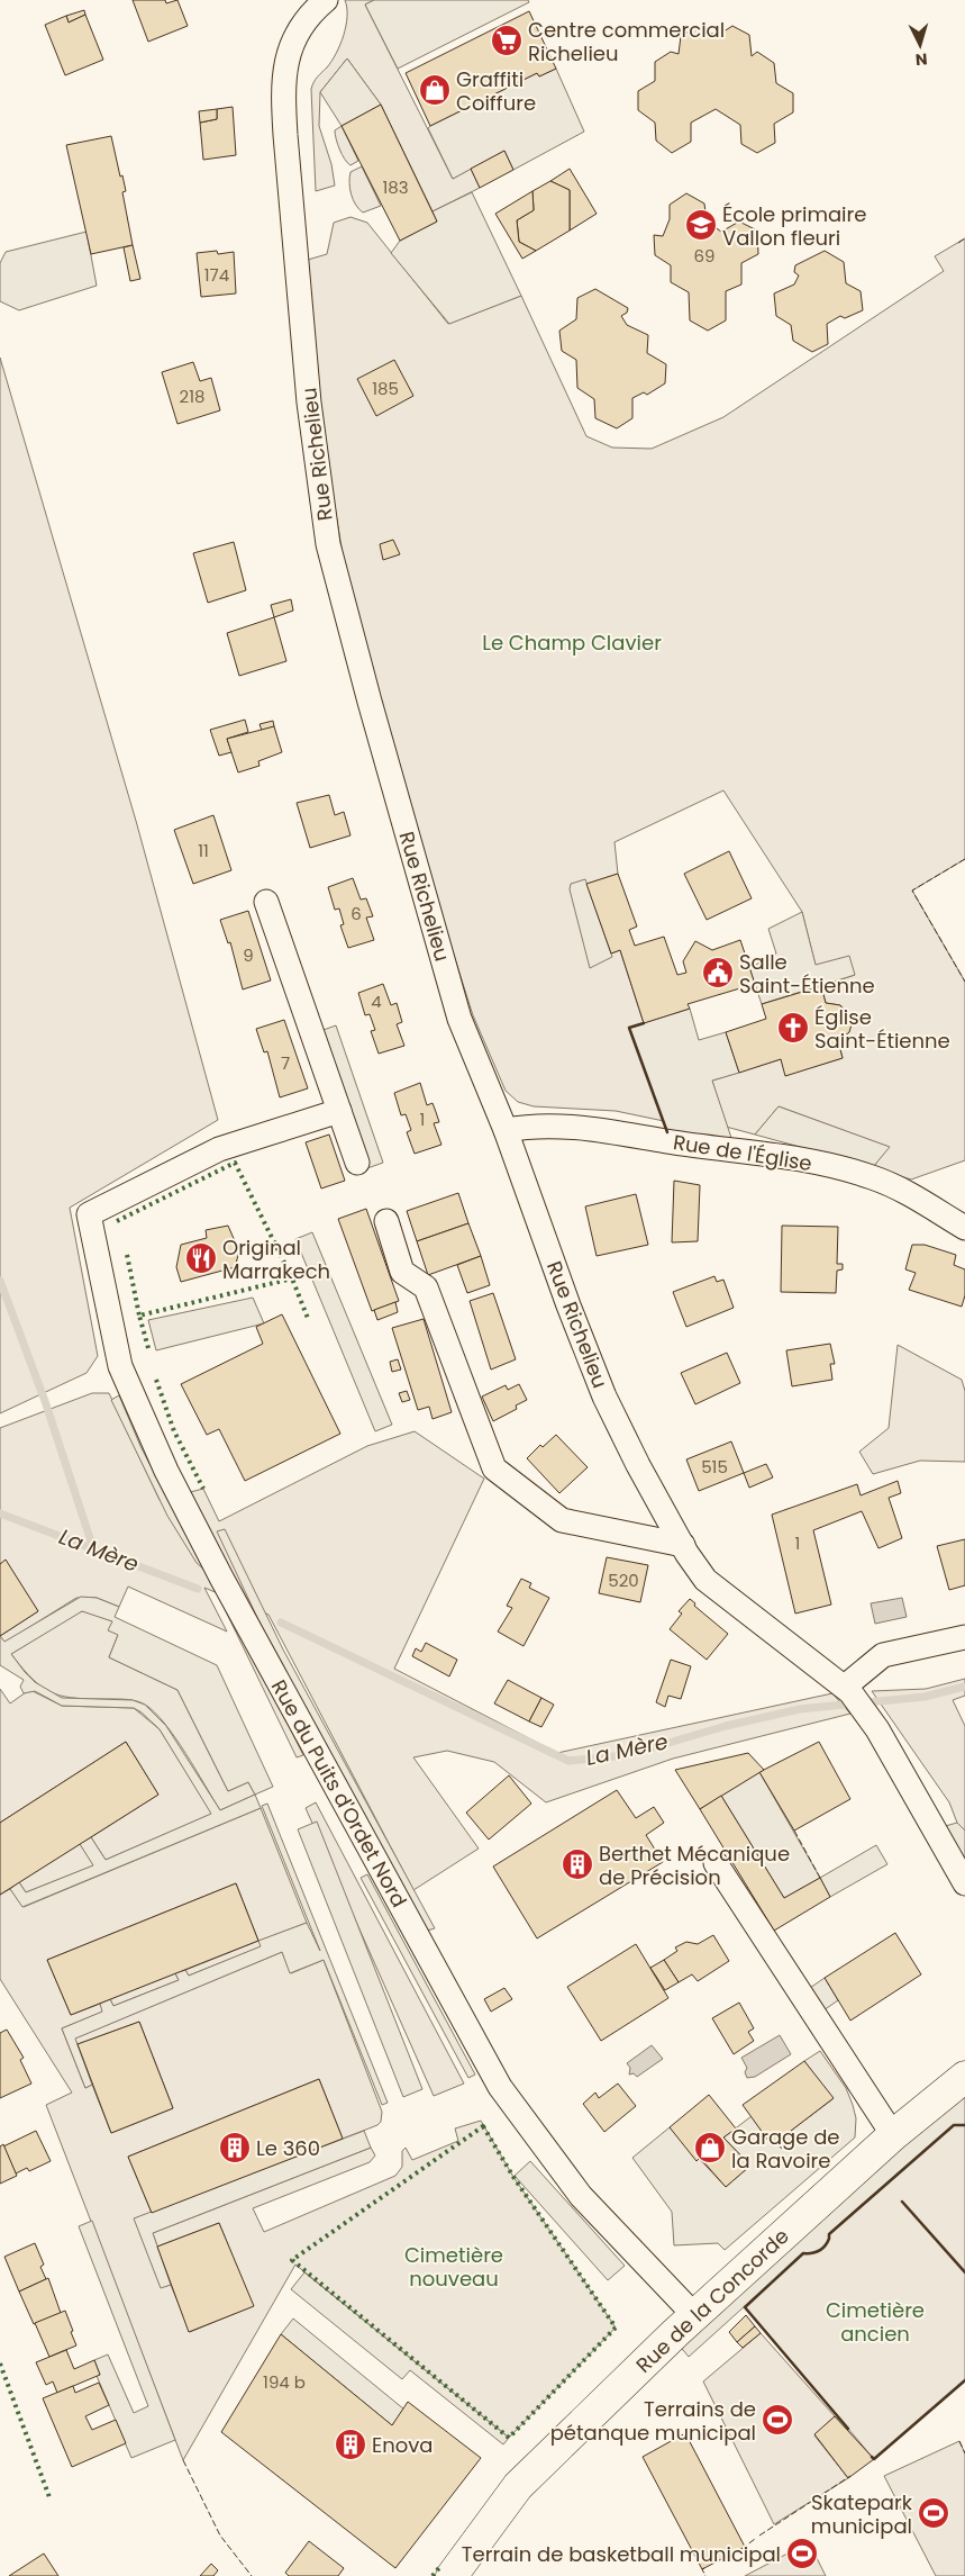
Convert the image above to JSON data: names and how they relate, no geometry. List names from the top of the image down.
{
  "streets": {
    "street": [
      "Rue Richelieu",
      "Rue de l'Église",
      "Rue du Puits d'Ordet Nord",
      "Rue de la Concorde"
    ]
  },
  "crossings": [
    ["Rue Richelieu", "Rue de l'Église"],
    ["Rue du Puits d'Ordet Nord", "Rue de la Concorde"]
  ],
  "water": ["La Mère"],
  "parks": ["Le Champ Clavier", "Cimetière nouveau", "Cimetière ancien"],
  "places": {
    "supermarket": ["Centre commercial Richelieu"],
    "shop": ["Graffiti Coiffure", "Garage de la Ravoire"],
    "school or university": ["École primaire Vallon fleuri"],
    "public building": ["Salle Saint-Étienne"],
    "church": ["Église Saint-Étienne"],
    "restaurant": ["Original Marrakech"],
    "building": ["Berthet Mécanique de Précision", "Le 360", "Enova"],
    "sports": ["Terrains de pétanque municipal", "Skatepark municipal", "Terrain de basketball municipal"]
  },
  "house_numbers": [
    "183",
    "69",
    "174",
    "185",
    "218",
    "11",
    "6",
    "9",
    "4",
    "7",
    "1",
    "515",
    "1",
    "520",
    "194 b"
  ],
  "north": "bottom"
}
